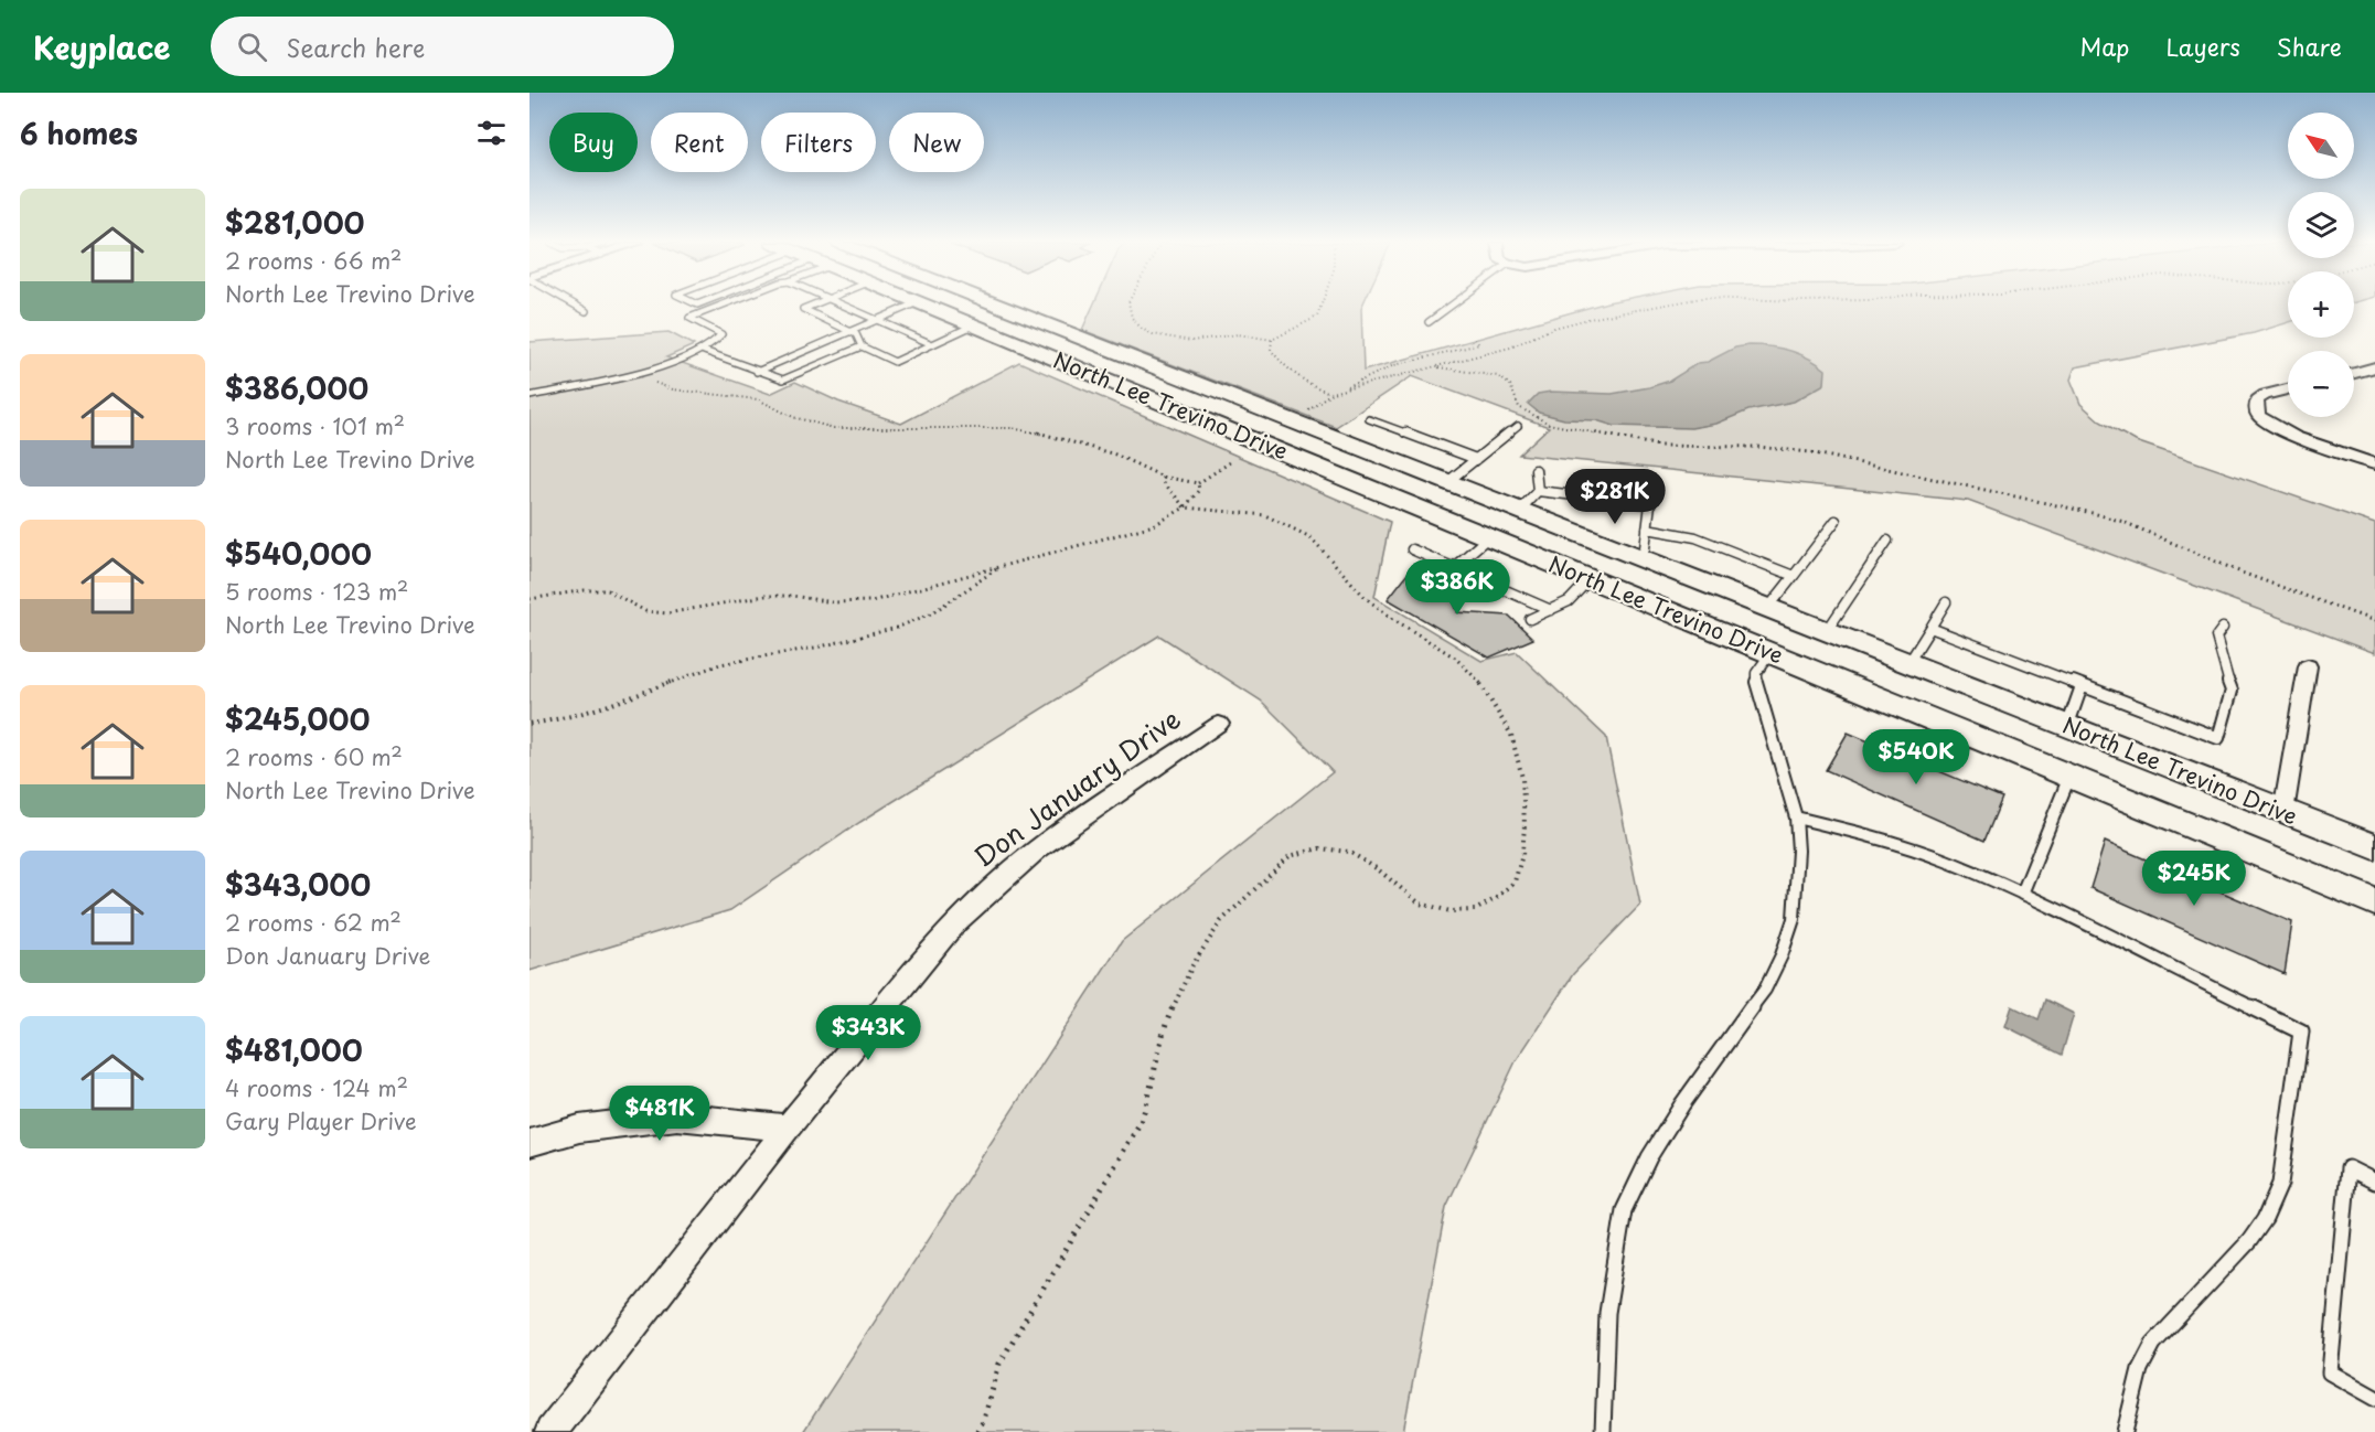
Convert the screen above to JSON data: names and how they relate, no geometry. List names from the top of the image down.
{
  "streets": {
    "main road": ["North Lee Trevino Drive"],
    "street": ["Don January Drive"]
  },
  "north": "top left",
  "page": {
    "header": "Keyplace",
    "search": "Search here",
    "nav": ["Map", "Layers", "Share"],
    "heading": "6 homes",
    "map_buttons": ["+", "−"],
    "chip": [
      "Buy",
      "Rent",
      "Filters",
      "New"
    ],
    "list": [
      {
        "name": "$281,000",
        "note": "2 rooms · 66 m² · North Lee Trevino Drive"
      },
      {
        "name": "$386,000",
        "note": "3 rooms · 101 m² · North Lee Trevino Drive"
      },
      {
        "name": "$540,000",
        "note": "5 rooms · 123 m² · North Lee Trevino Drive"
      },
      {
        "name": "$245,000",
        "note": "2 rooms · 60 m² · North Lee Trevino Drive"
      },
      {
        "name": "$343,000",
        "note": "2 rooms · 62 m² · Don January Drive"
      },
      {
        "name": "$481,000",
        "note": "4 rooms · 124 m² · Gary Player Drive"
      }
    ],
    "price": [
      "$281K",
      "$386K",
      "$540K",
      "$245K",
      "$343K",
      "$481K"
    ]
  }
}
